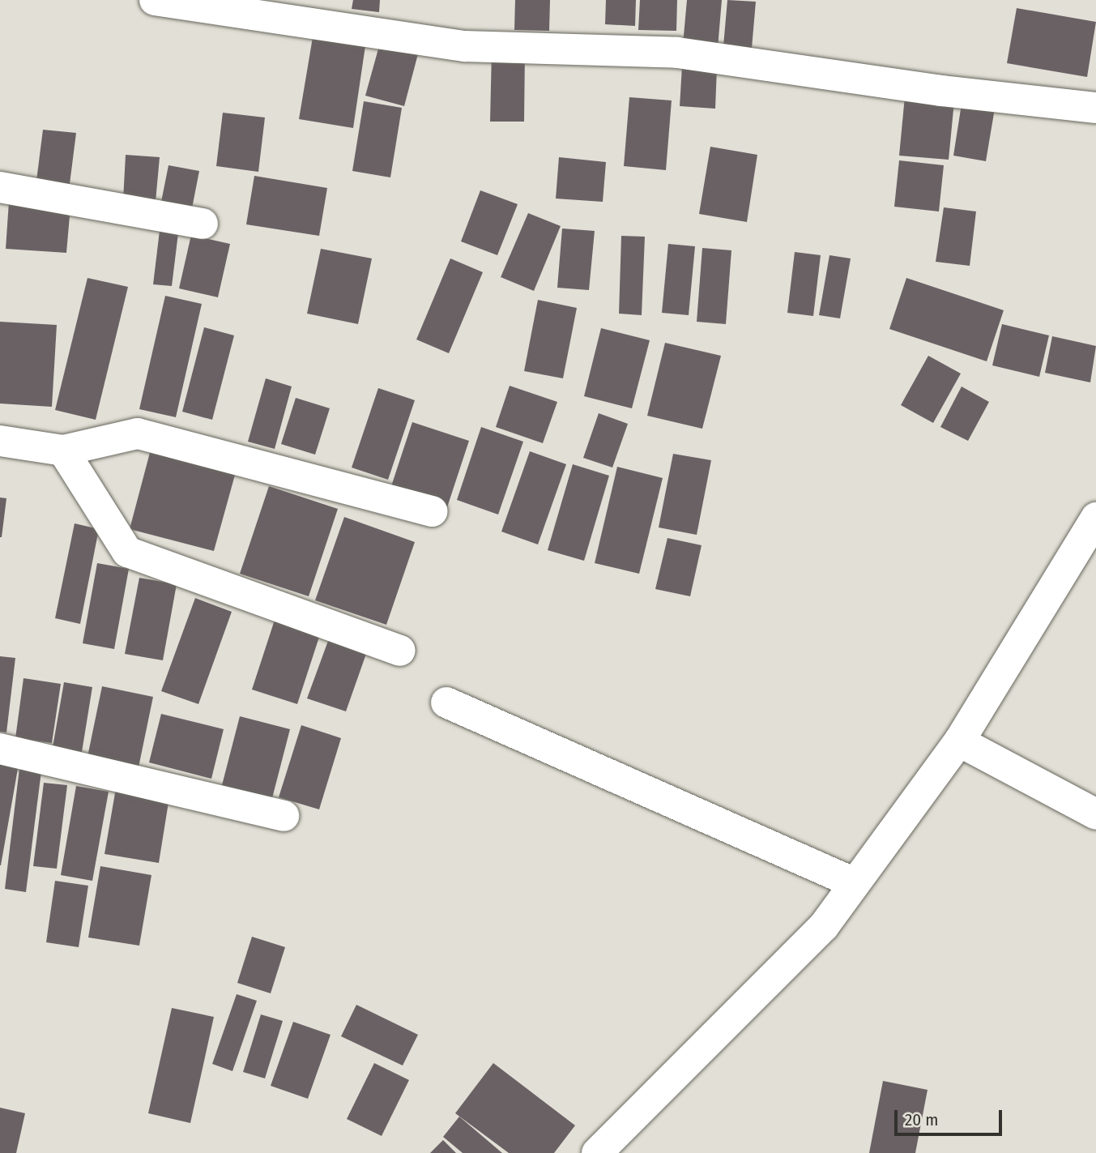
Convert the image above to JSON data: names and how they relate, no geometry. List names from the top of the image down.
{
  "scale_bar": "20 m"
}
